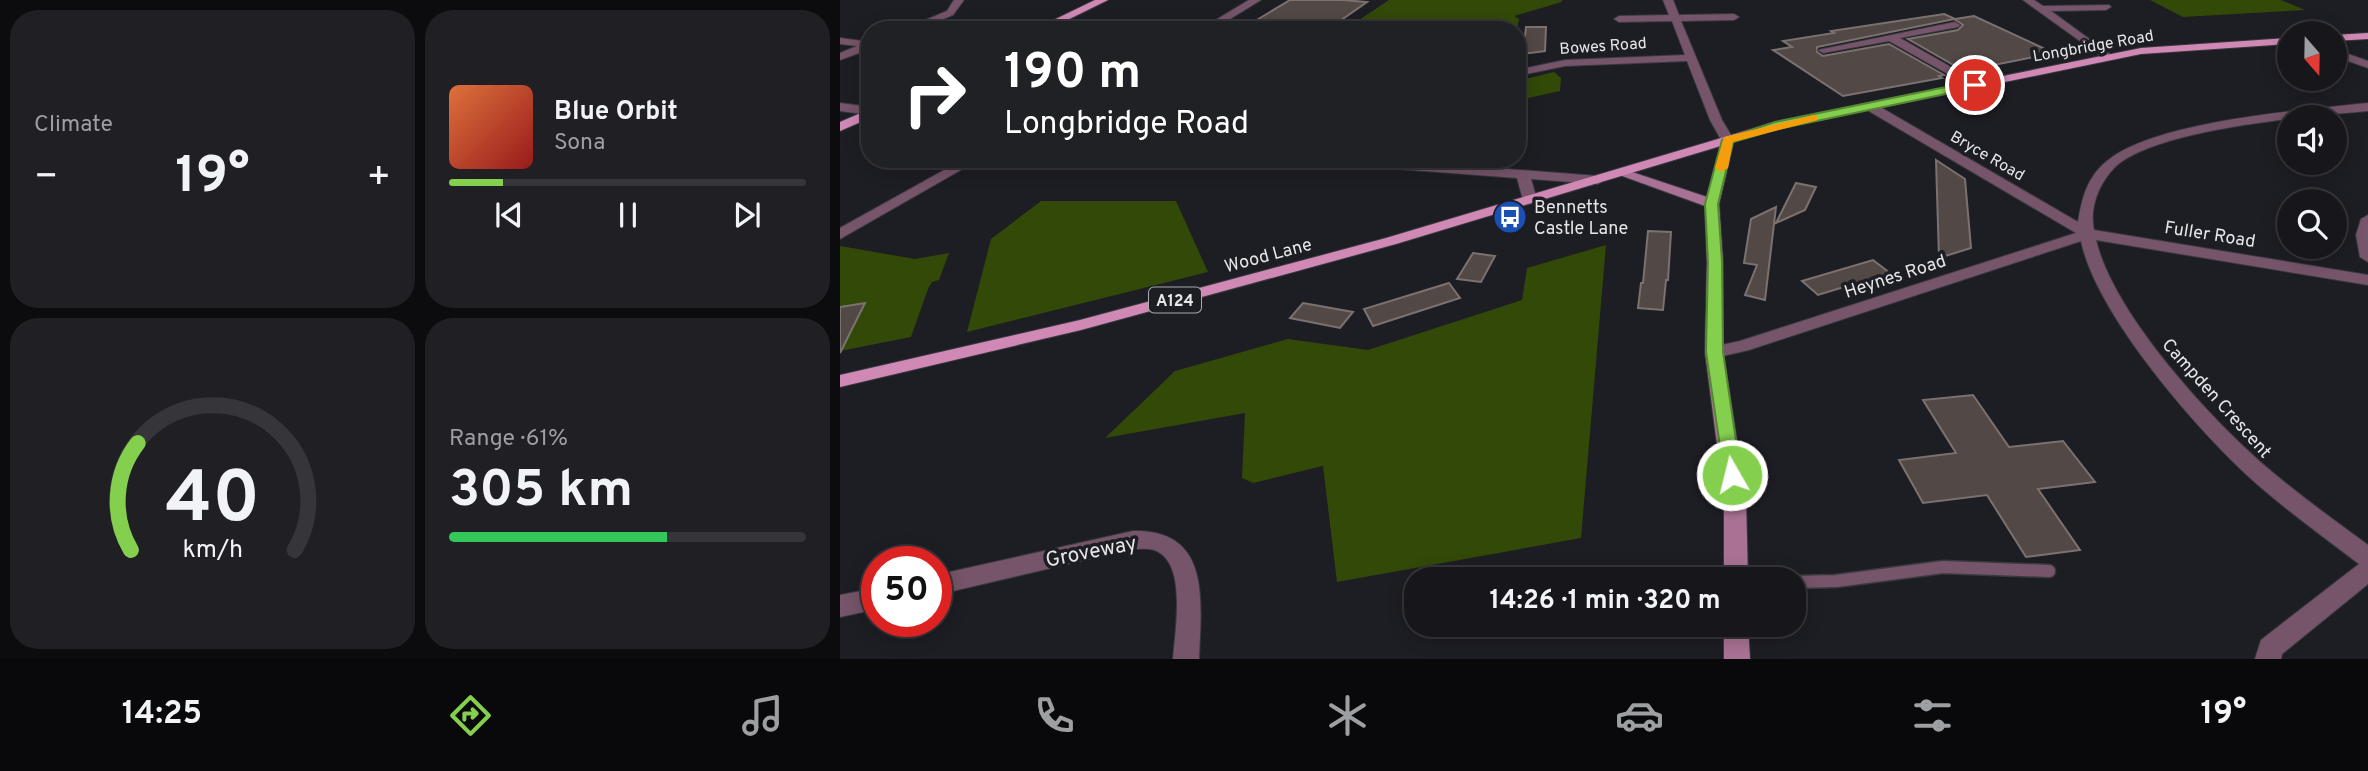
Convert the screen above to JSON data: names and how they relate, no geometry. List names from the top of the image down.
{
  "streets": {
    "main road": ["Longbridge Road", "Wood Lane", "A124"],
    "street": [
      "Bowes Road",
      "Bryce Road",
      "Fuller Road",
      "Heynes Road",
      "Campden Crescent",
      "Groveway"
    ]
  },
  "crossings": [
    ["Longbridge Road", "Bryce Road"],
    ["Longbridge Road", "Wood Lane"],
    ["Bryce Road", "Fuller Road"],
    ["Bryce Road", "Heynes Road"],
    ["Bryce Road", "Campden Crescent"],
    ["Fuller Road", "Heynes Road"],
    ["Fuller Road", "Campden Crescent"],
    ["Heynes Road", "Campden Crescent"]
  ],
  "places": {
    "bus stop": ["Bennetts Castle Lane"]
  },
  "north": "bottom",
  "page": {
    "tile": [
      "Climate",
      ["Range · 61%", "305 km"]
    ],
    "turn": ["190 m", "Longbridge Road"],
    "song": ["Blue Orbit", "Sona"],
    "heat": ["−", "19°", "+"],
    "limit": "50",
    "trip": "14:26 · 1 min · 320 m",
    "tabs": ["14:25", "19°"],
    "gauge": ["40", "km/h"]
  }
}
